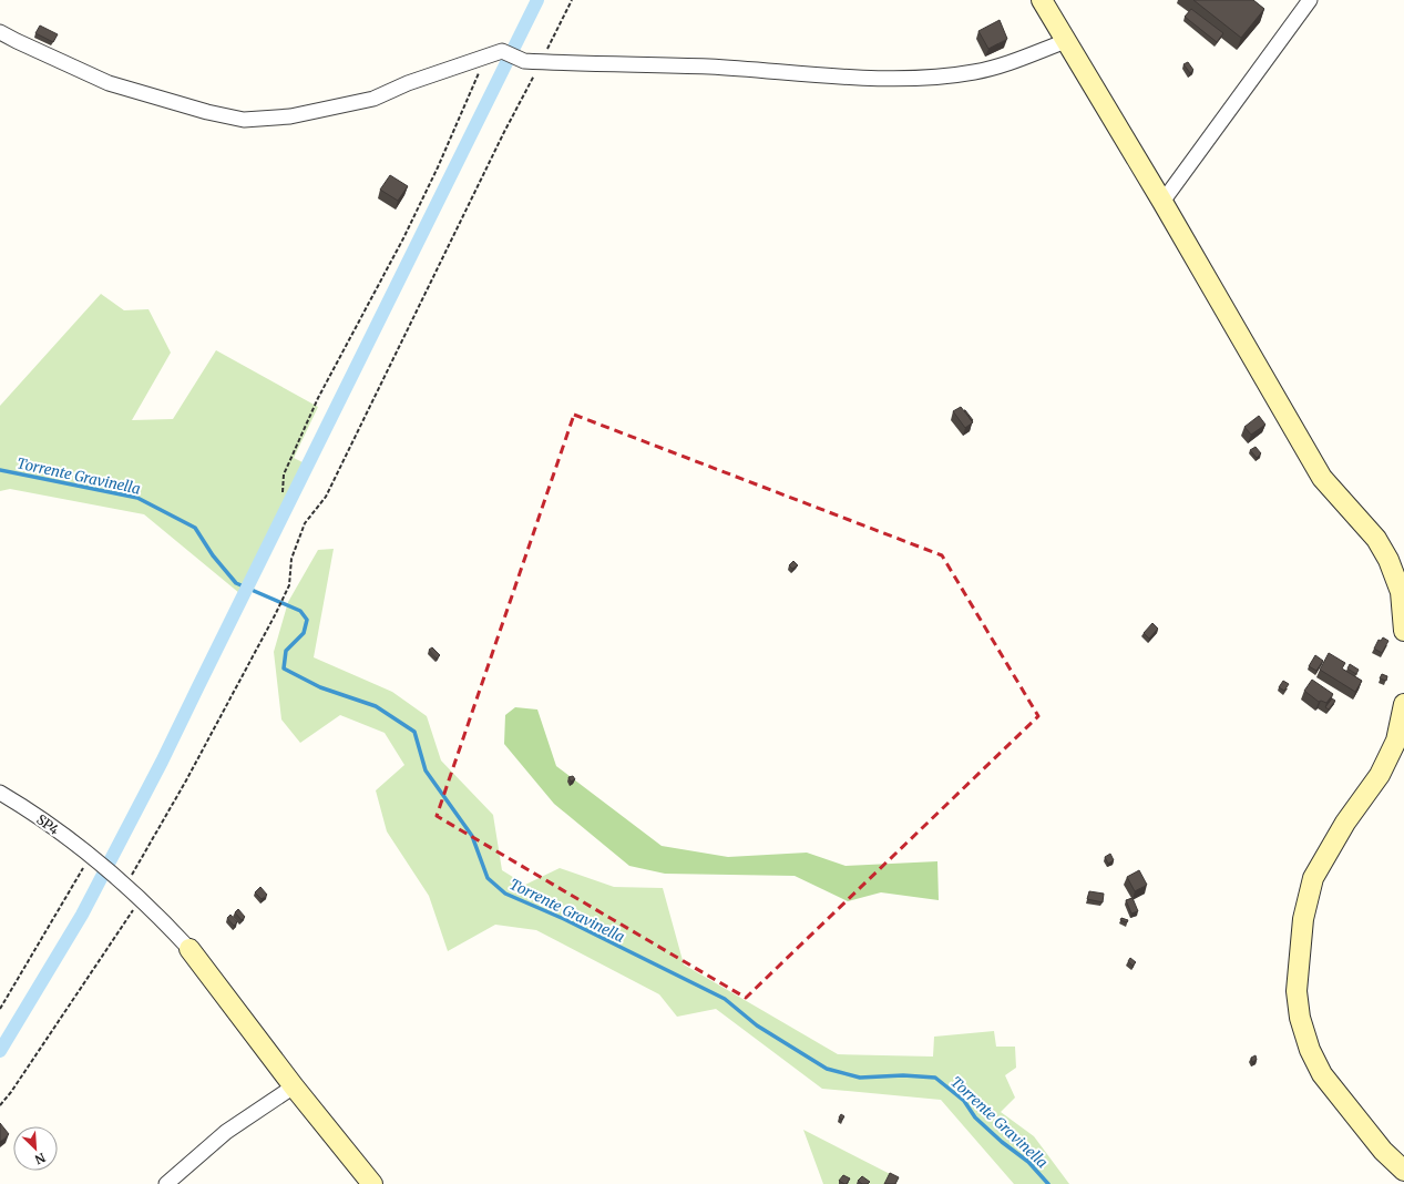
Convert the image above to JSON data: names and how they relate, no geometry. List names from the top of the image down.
{
  "streets": {
    "street": ["SP4"]
  },
  "water": ["Torrente Gravinella"],
  "north": "bottom right"
}
